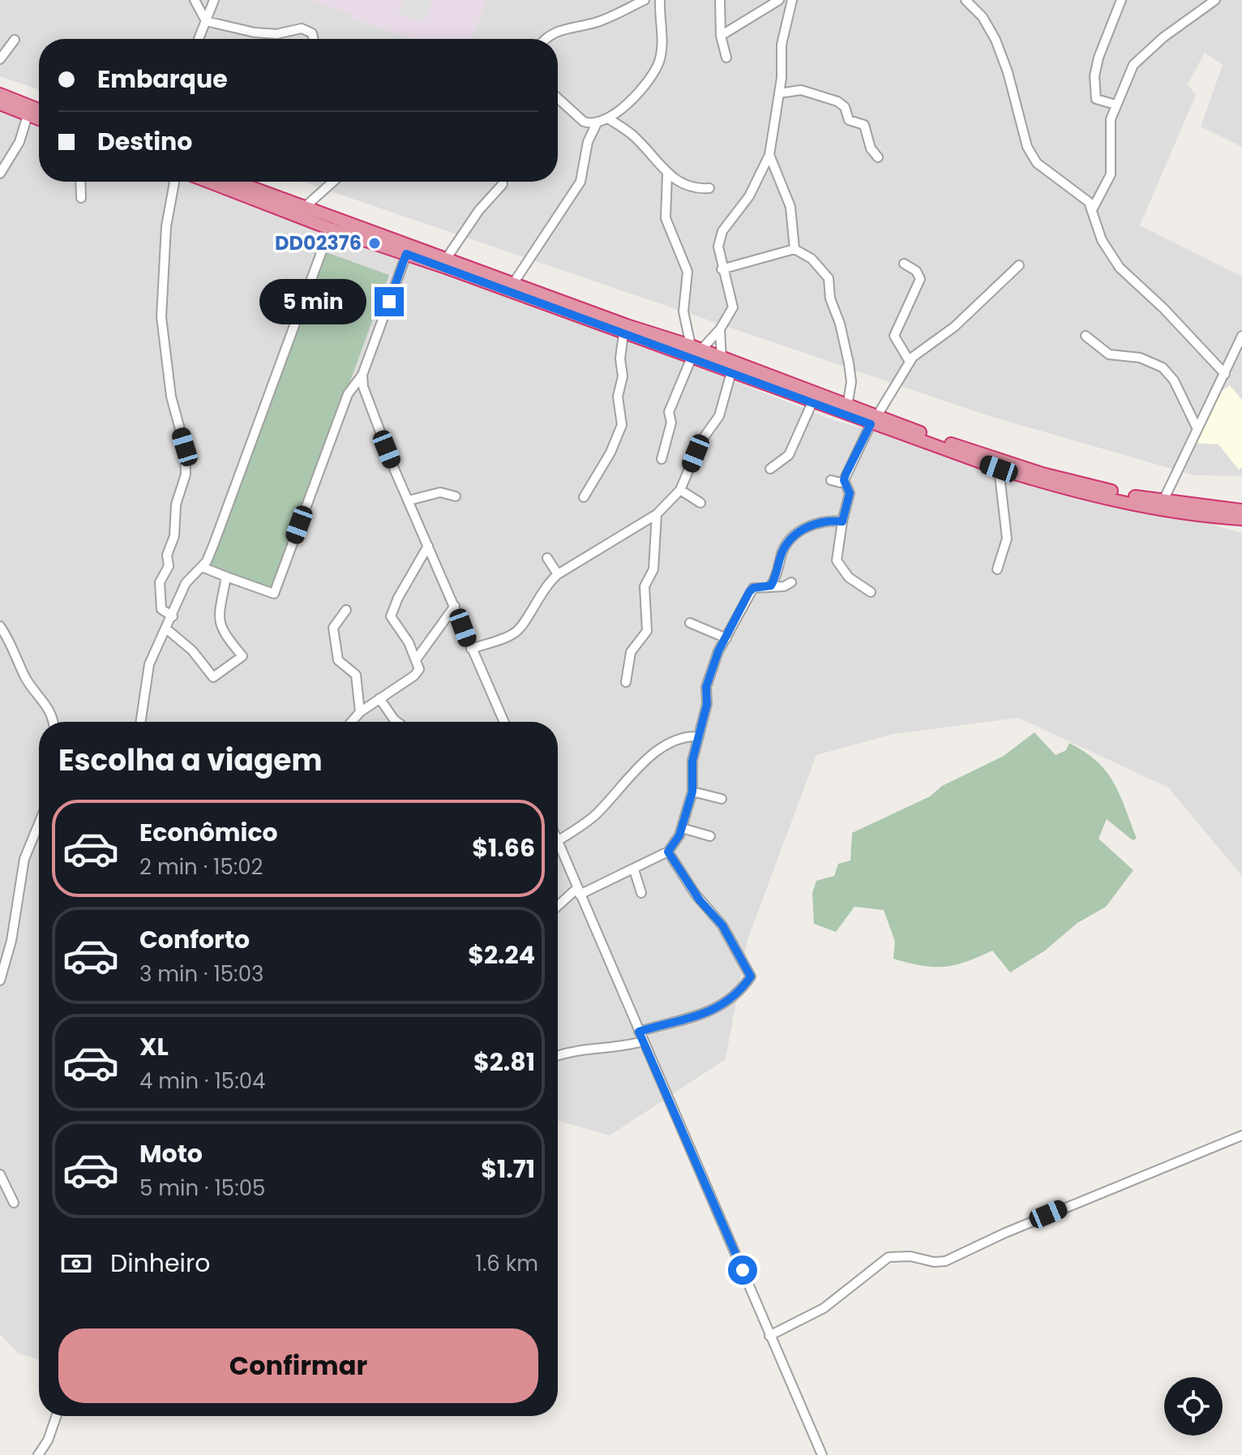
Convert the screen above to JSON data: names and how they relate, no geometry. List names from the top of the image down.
{
  "places": ["DD02376"],
  "page": {
    "banner": ["Embarque", "Destino"],
    "bubble": "5 min",
    "heading": "Escolha a viagem",
    "list": [
      {
        "name": "Econômico",
        "note": "2 min · 15:02",
        "value": "$1.66"
      },
      {
        "name": "Conforto",
        "note": "3 min · 15:03",
        "value": "$2.24"
      },
      {
        "name": "XL",
        "note": "4 min · 15:04",
        "value": "$2.81"
      },
      {
        "name": "Moto",
        "note": "5 min · 15:05",
        "value": "$1.71"
      }
    ],
    "pay": ["Dinheiro", "1.6 km"],
    "buttons": "Confirmar"
  }
}
